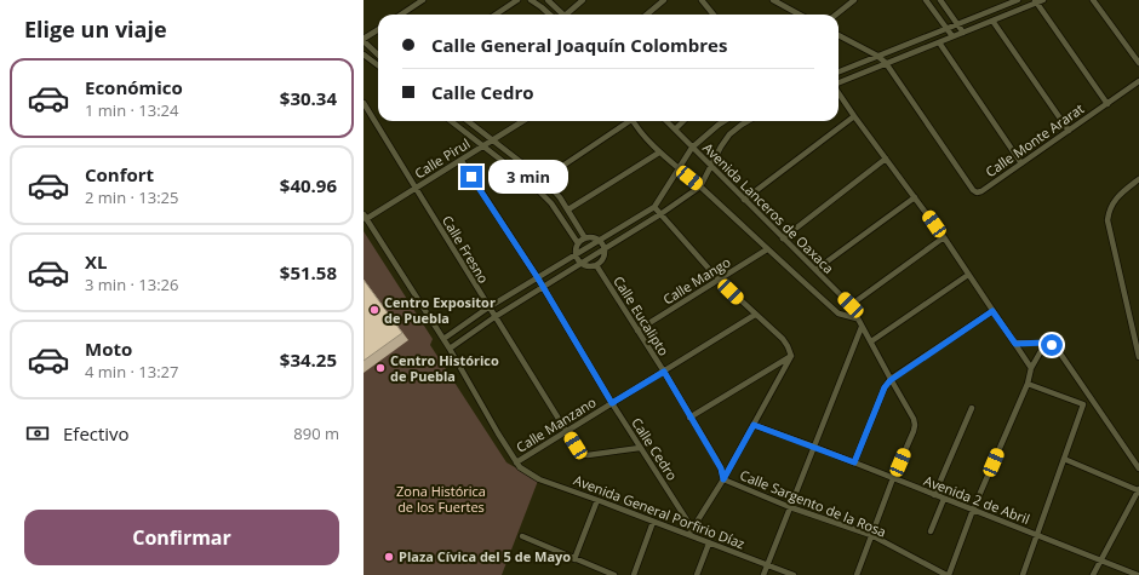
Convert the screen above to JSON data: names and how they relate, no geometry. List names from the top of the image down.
{
  "streets": {
    "street": [
      "Calle Monte Ararat",
      "Calle Pirul",
      "Avenida Lanceros de Oaxaca",
      "Calle Fresno",
      "Calle Mango",
      "Calle Eucalipto",
      "Calle Manzano",
      "Calle Cedro",
      "Avenida 2 de Abril",
      "Calle Sargento de la Rosa",
      "Avenida General Porfirio Díaz"
    ]
  },
  "crossings": [
    ["Calle Pirul", "Calle Fresno"],
    ["Calle Pirul", "Calle Cedro"],
    ["Avenida Lanceros de Oaxaca", "Calle Mango"],
    ["Avenida Lanceros de Oaxaca", "Avenida 2 de Abril"],
    ["Calle Fresno", "Calle Manzano"],
    ["Calle Fresno", "Calle Cedro"],
    ["Calle Mango", "Calle Eucalipto"],
    ["Calle Eucalipto", "Calle Manzano"],
    ["Calle Eucalipto", "Calle Sargento de la Rosa"],
    ["Calle Manzano", "Calle Cedro"],
    ["Calle Manzano", "Avenida General Porfirio Díaz"]
  ],
  "parks": ["Zona Histórica de los Fuertes"],
  "places": ["Centro Expositor de Puebla", "Centro Histórico de Puebla", "Plaza Cívica del 5 de Mayo"],
  "page": {
    "heading": "Elige un viaje",
    "banner": ["Calle General Joaquín Colombres", "Calle Cedro"],
    "list": [
      {
        "name": "Económico",
        "note": "1 min · 13:24",
        "value": "$30.34"
      },
      {
        "name": "Confort",
        "note": "2 min · 13:25",
        "value": "$40.96"
      },
      {
        "name": "XL",
        "note": "3 min · 13:26",
        "value": "$51.58"
      },
      {
        "name": "Moto",
        "note": "4 min · 13:27",
        "value": "$34.25"
      }
    ],
    "bubble": "3 min",
    "pay": ["Efectivo", "890 m"],
    "buttons": "Confirmar"
  }
}
